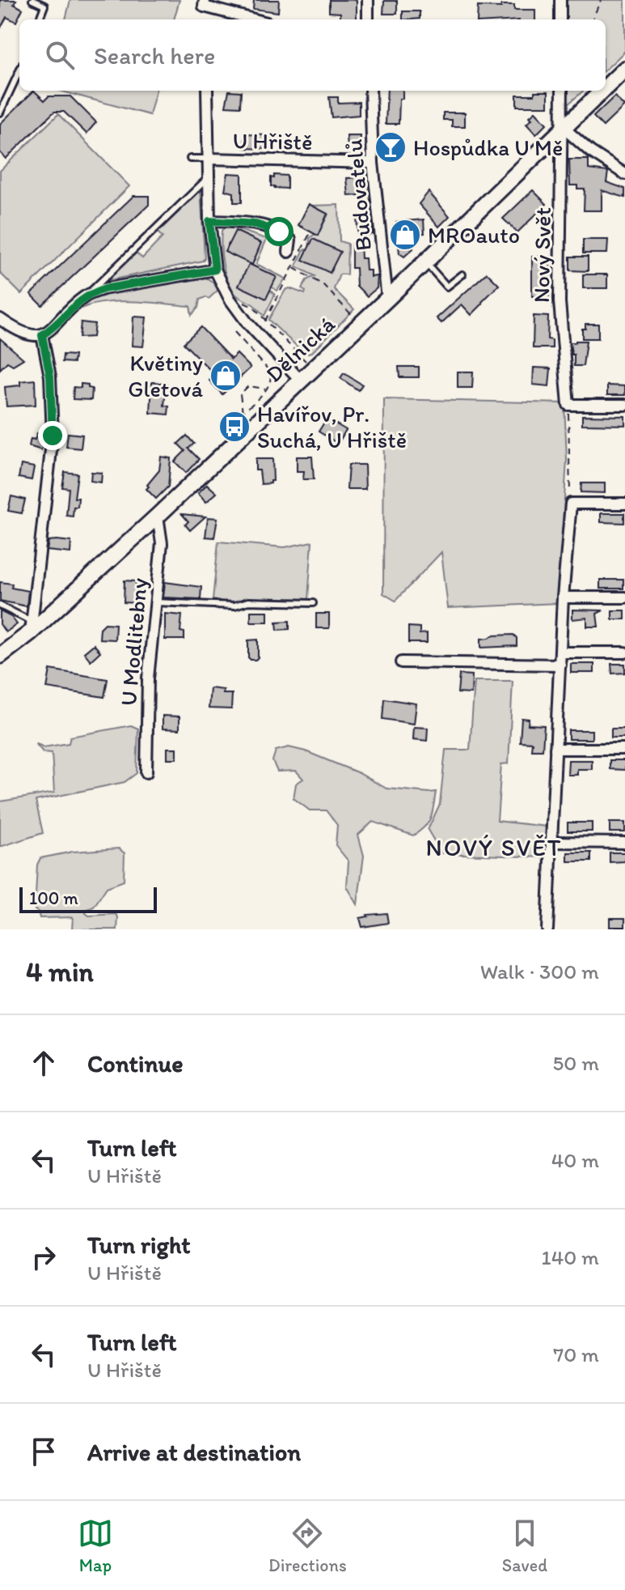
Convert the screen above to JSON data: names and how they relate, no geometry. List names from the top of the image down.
{
  "streets": {
    "street": [
      "U Hřiště",
      "Budovatelů",
      "Nový Svět",
      "Dělnická",
      "U Modlitebny"
    ]
  },
  "crossings": [
    ["U Hřiště", "Budovatelů"],
    ["U Hřiště", "Dělnická"],
    ["Budovatelů", "Dělnická"],
    ["Nový Svět", "Dělnická"],
    ["Dělnická", "U Modlitebny"]
  ],
  "districts": ["NOVÝ SVĚT"],
  "places": {
    "bar": ["Hospůdka U Mě"],
    "shop": ["MROauto", "Květiny Gletová"],
    "bus stop": ["Havířov, Pr. Suchá, U Hřiště"]
  },
  "scale_bar": "100 m",
  "page": {
    "search": "Search here",
    "scale": "100 m",
    "heading": ["4 min", "Walk · 300 m"],
    "list": [
      ["Continue", "50 m"],
      ["Turn left", "U Hřiště", "40 m"],
      ["Turn right", "U Hřiště", "140 m"],
      ["Turn left", "U Hřiště", "70 m"],
      "Arrive at destination"
    ],
    "nav": ["Map", "Directions", "Saved"]
  }
}
